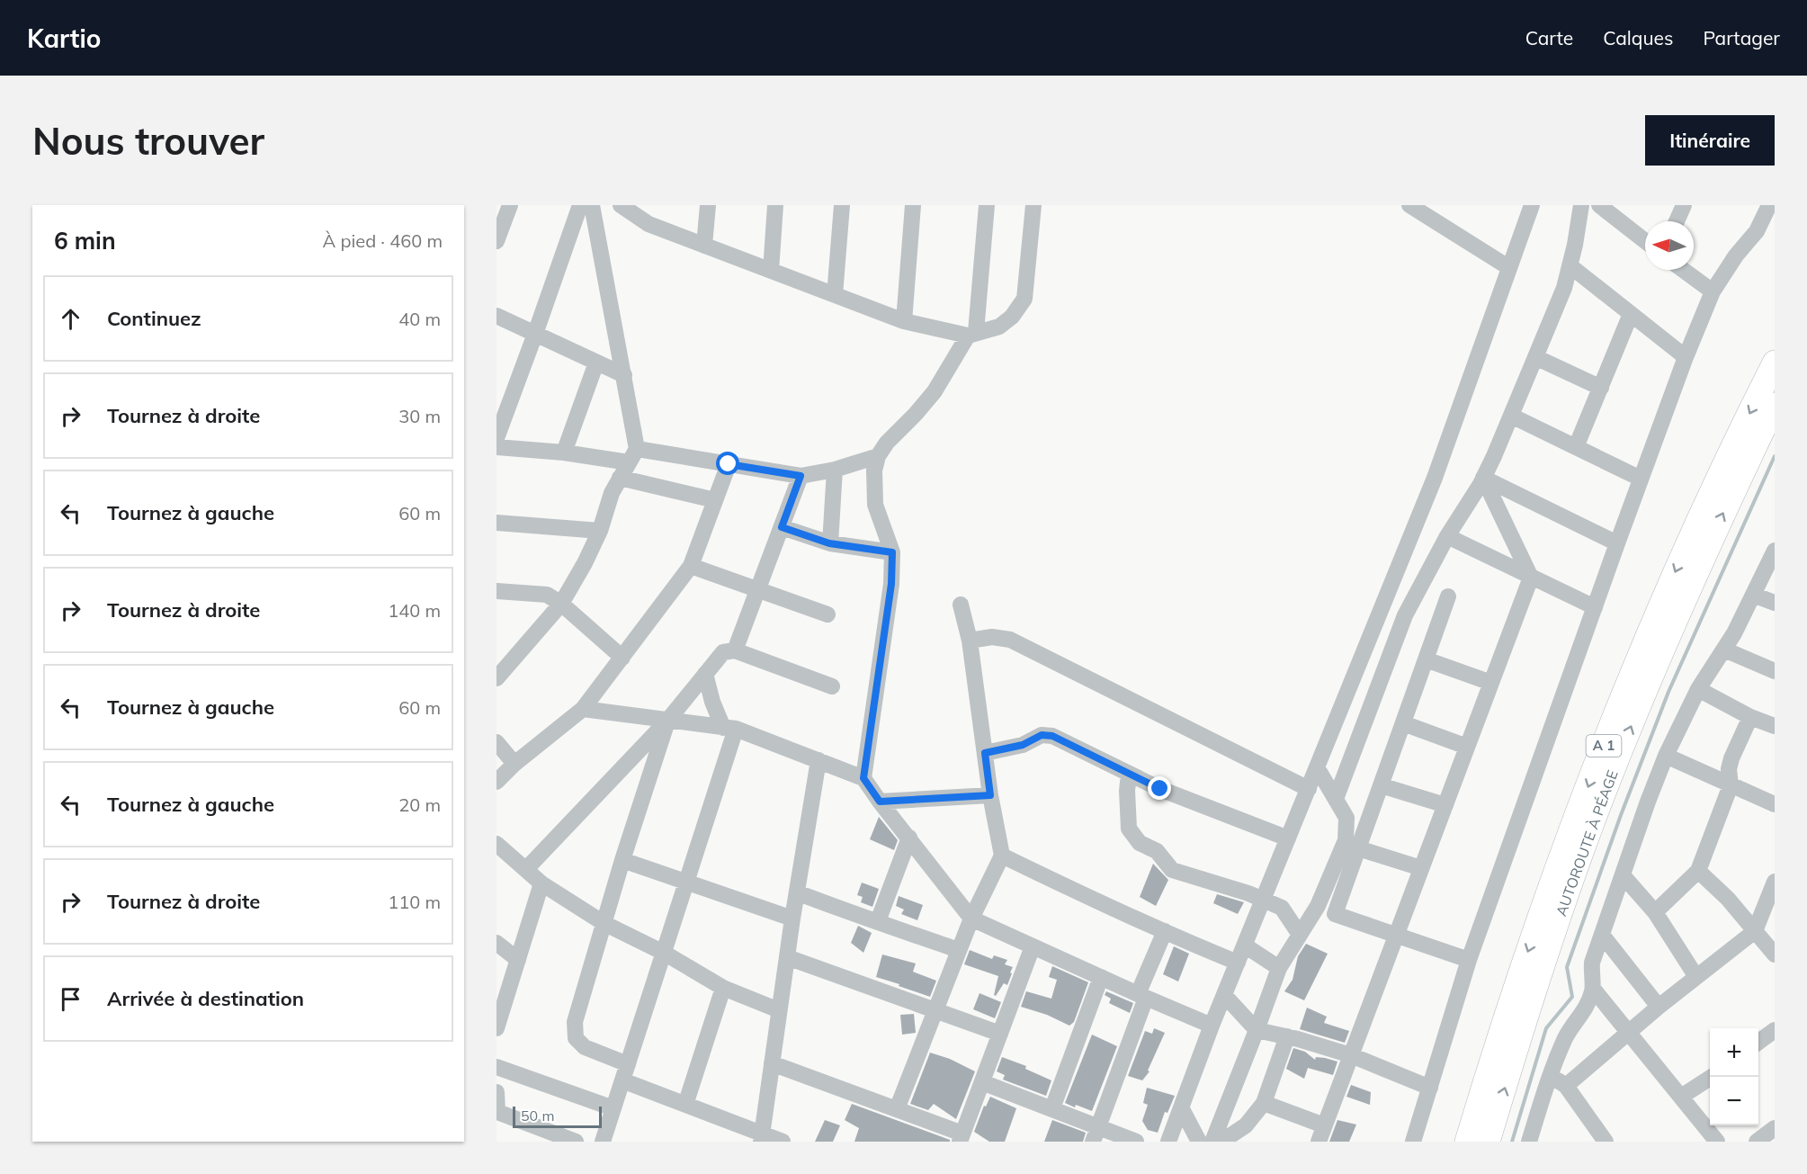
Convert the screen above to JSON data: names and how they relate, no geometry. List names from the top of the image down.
{
  "streets": {
    "highway": ["A 1", "AUTOROUTE À PÉAGE"]
  },
  "scale_bar": "50 m",
  "north": "left",
  "page": {
    "header": "Kartio",
    "nav": ["Carte", "Calques", "Partager"],
    "buttons": "Itinéraire",
    "title": "Nous trouver",
    "heading": ["6 min", "À pied · 460 m"],
    "list": [
      ["Continuez", "40 m"],
      ["Tournez à droite", "30 m"],
      ["Tournez à gauche", "60 m"],
      ["Tournez à droite", "140 m"],
      ["Tournez à gauche", "60 m"],
      ["Tournez à gauche", "20 m"],
      ["Tournez à droite", "110 m"],
      "Arrivée à destination"
    ],
    "map_buttons": ["+", "−"],
    "scale": "50 m"
  }
}
